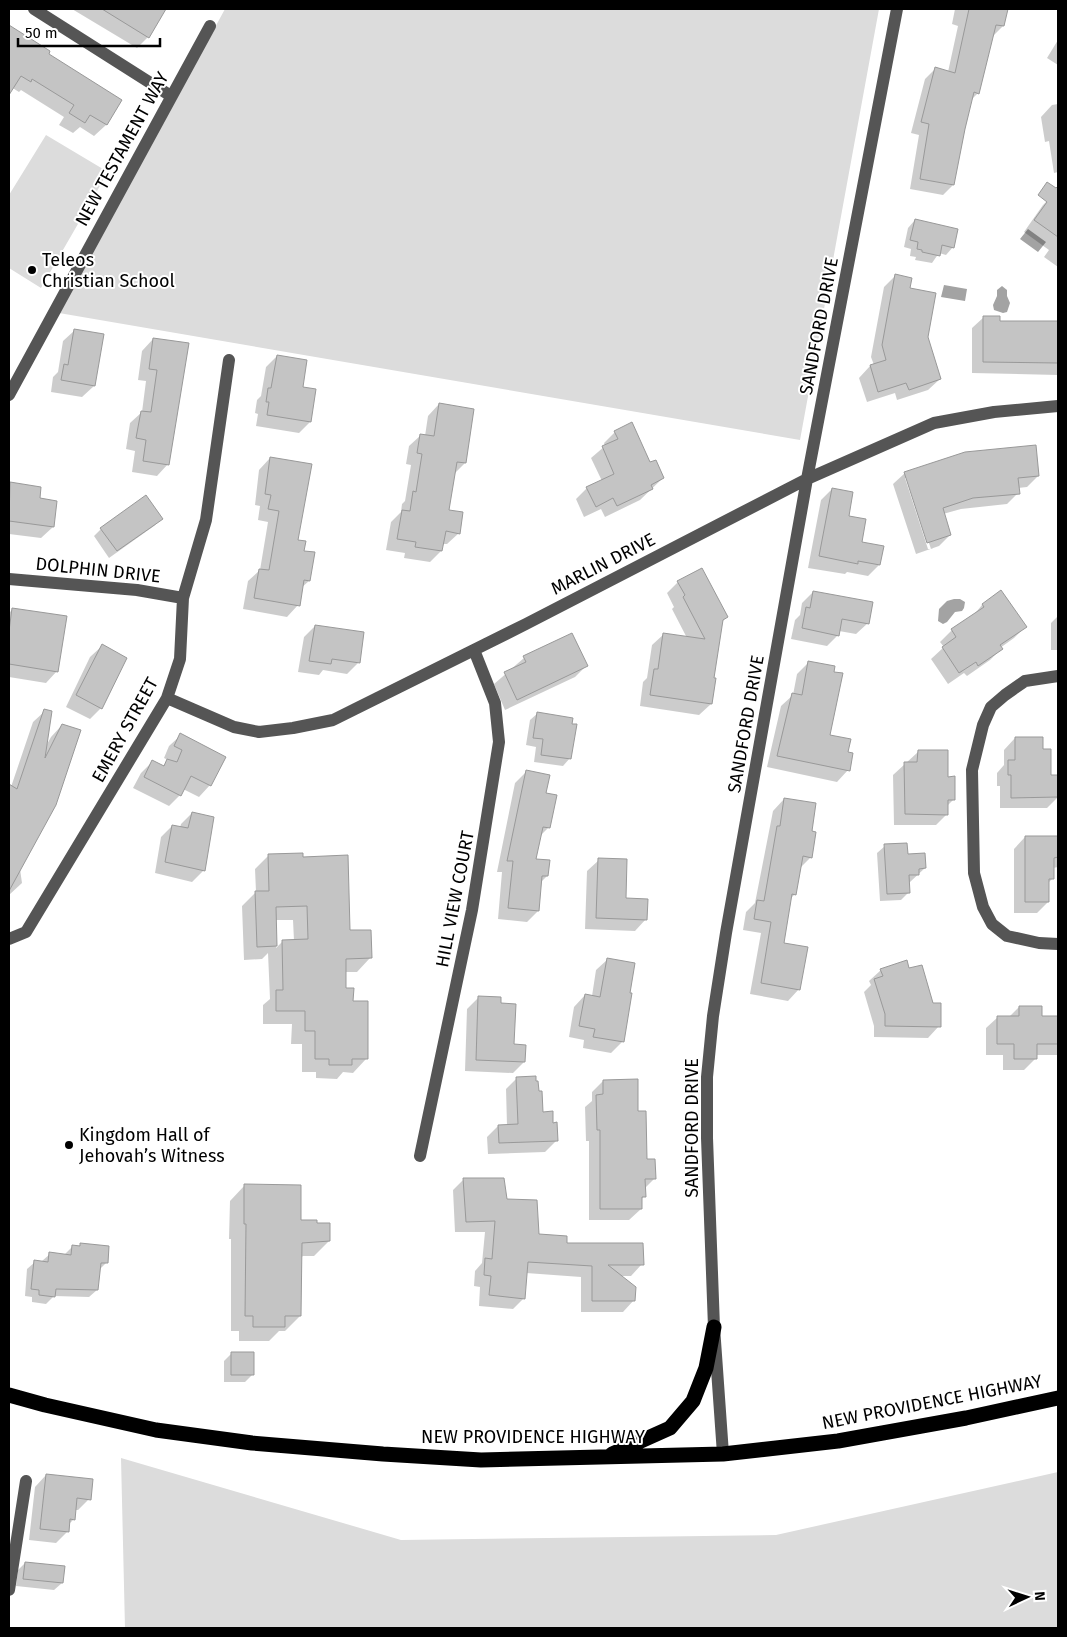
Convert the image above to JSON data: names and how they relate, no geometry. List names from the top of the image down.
{
  "streets": {
    "highway": ["NEW PROVIDENCE HIGHWAY"],
    "street": [
      "NEW TESTAMENT WAY",
      "SANDFORD DRIVE",
      "MARLIN DRIVE",
      "DOLPHIN DRIVE",
      "EMERY STREET",
      "HILL VIEW COURT"
    ]
  },
  "crossings": [
    ["SANDFORD DRIVE", "MARLIN DRIVE"],
    ["SANDFORD DRIVE", "NEW PROVIDENCE HIGHWAY"],
    ["MARLIN DRIVE", "EMERY STREET"],
    ["MARLIN DRIVE", "HILL VIEW COURT"],
    ["DOLPHIN DRIVE", "EMERY STREET"]
  ],
  "places": ["Teleos Christian School", "Kingdom Hall of Jehovah’s Witness"],
  "scale_bar": "50 m",
  "north": "right"
}
